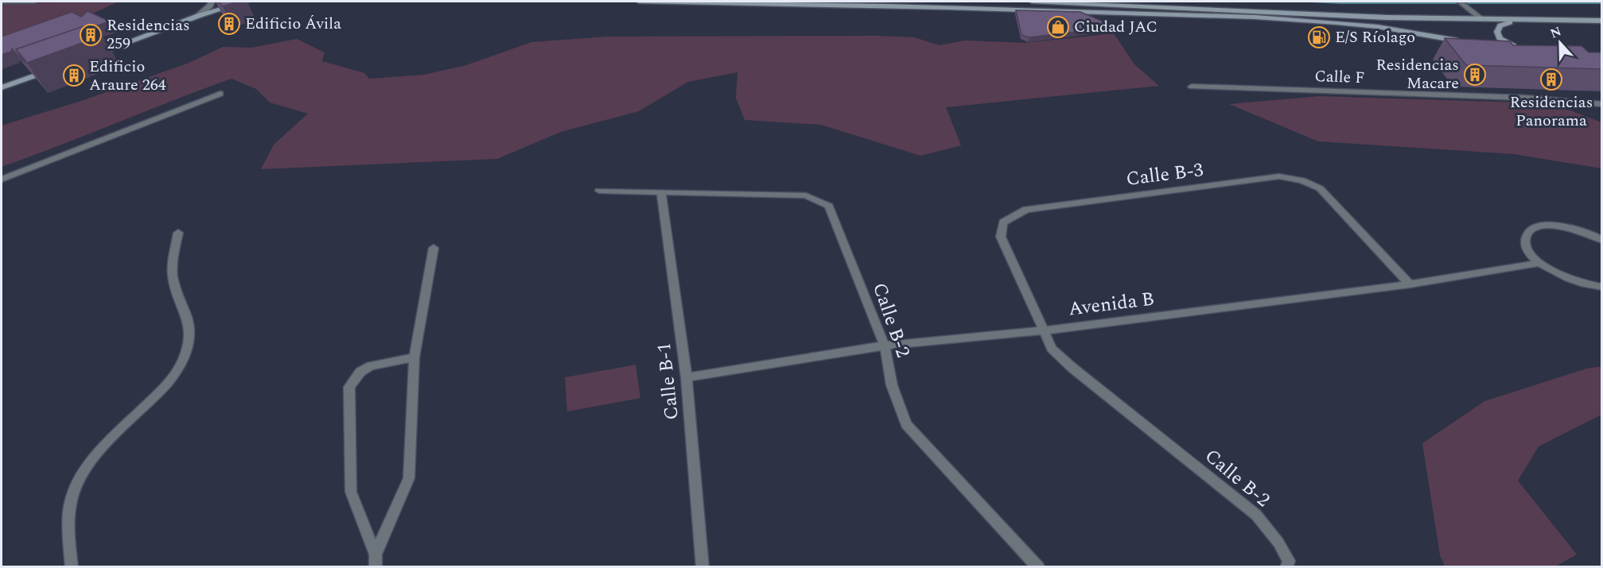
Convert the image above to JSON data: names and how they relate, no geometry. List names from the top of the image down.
{
  "streets": {
    "street": [
      "Calle F",
      "Calle B-3",
      "Avenida B",
      "Calle B-2",
      "Calle B-1"
    ]
  },
  "crossings": [
    ["Calle B-3", "Avenida B"],
    ["Calle B-3", "Calle B-2"],
    ["Avenida B", "Calle B-2"],
    ["Avenida B", "Calle B-1"],
    ["Calle B-2", "Calle B-1"]
  ],
  "places": {
    "building": [
      "Edificio Ávila",
      "Residencias 259",
      "Residencias Macare",
      "Edificio Araure 264",
      "Residencias Panorama"
    ],
    "shop": ["Ciudad JAC"],
    "fuel station": ["E/S Ríolago"]
  },
  "north": "top"
}
